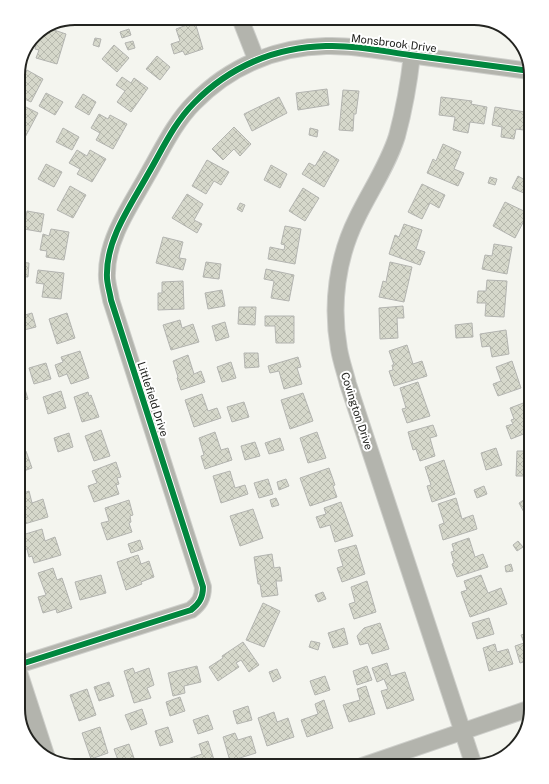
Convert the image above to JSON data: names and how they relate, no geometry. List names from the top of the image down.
{
  "streets": {
    "street": ["Monsbrook Drive", "Littlefield Drive", "Covington Drive"]
  },
  "crossings": [
    ["Monsbrook Drive", "Littlefield Drive"],
    ["Monsbrook Drive", "Covington Drive"]
  ]
}
